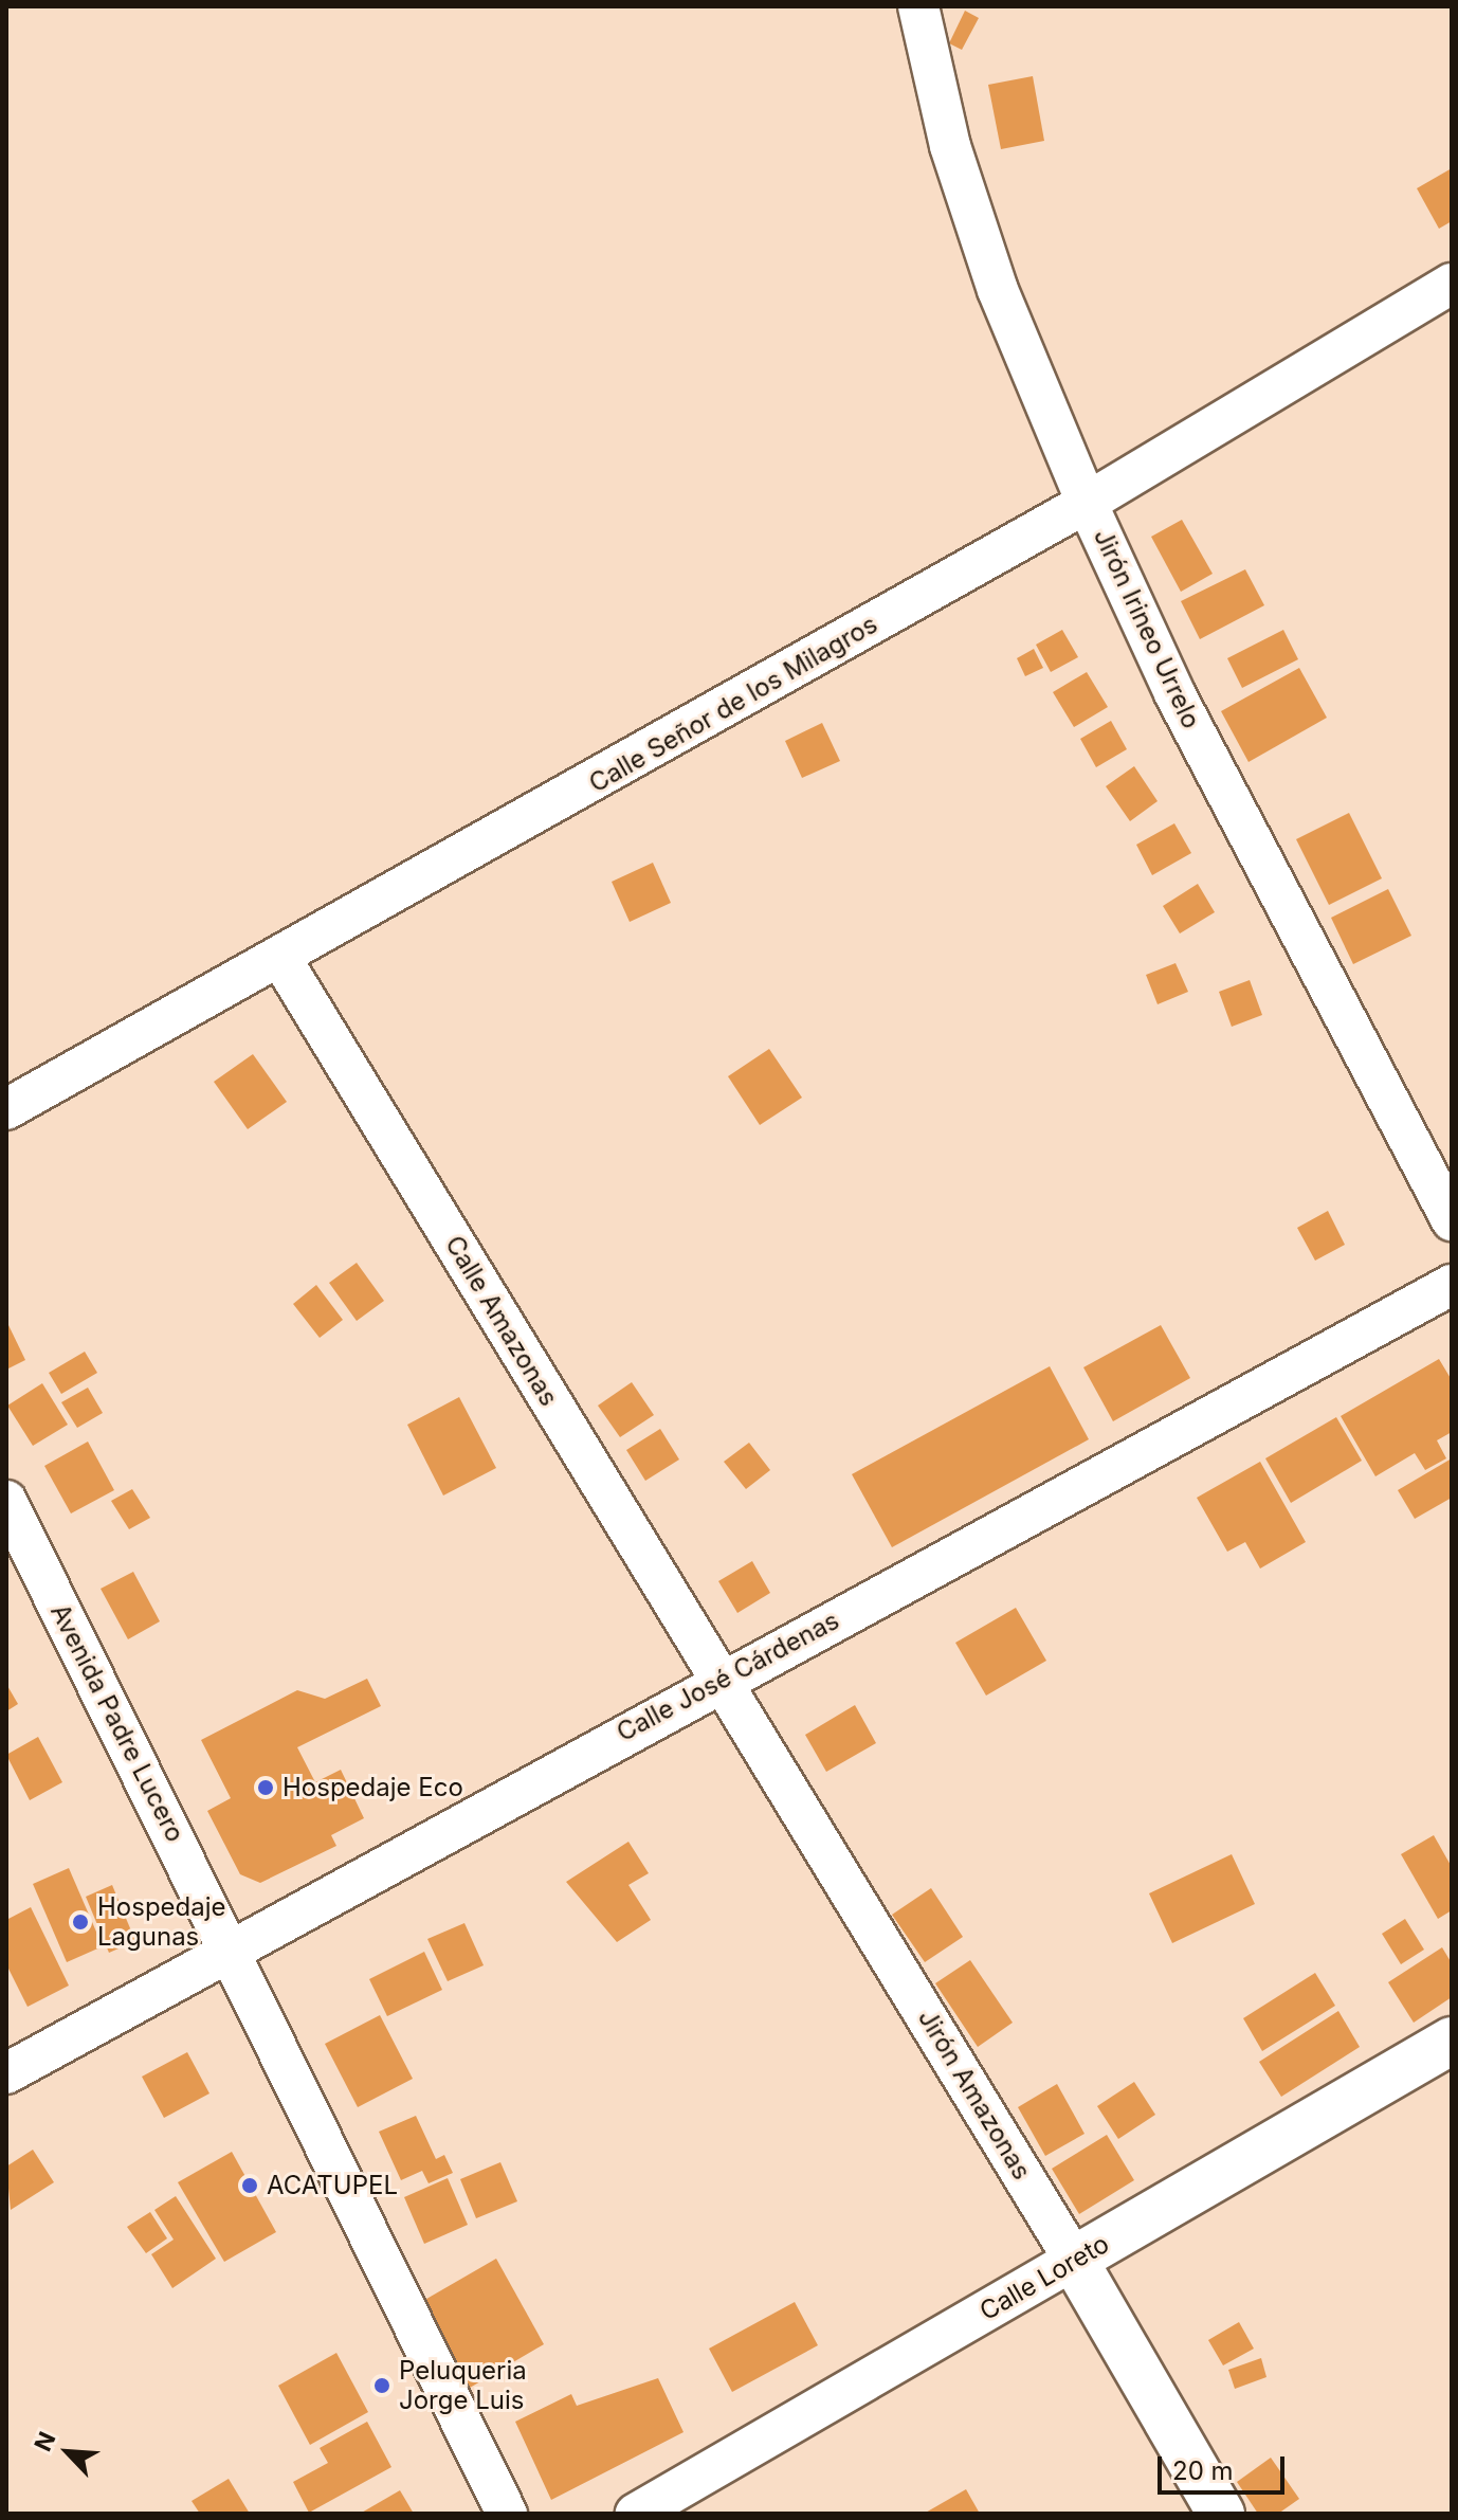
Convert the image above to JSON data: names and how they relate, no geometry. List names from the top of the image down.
{
  "streets": {
    "street": [
      "Jirón Irineo Urrelo",
      "Calle Señor de los Milagros",
      "Calle Amazonas",
      "Calle José Cárdenas",
      "Avenida Padre Lucero",
      "Jirón Amazonas",
      "Calle Loreto"
    ]
  },
  "crossings": [
    ["Jirón Irineo Urrelo", "Calle Señor de los Milagros"],
    ["Calle Señor de los Milagros", "Calle Amazonas"],
    ["Calle Amazonas", "Calle José Cárdenas"],
    ["Calle Amazonas", "Jirón Amazonas"],
    ["Calle José Cárdenas", "Avenida Padre Lucero"],
    ["Calle José Cárdenas", "Jirón Amazonas"],
    ["Jirón Amazonas", "Calle Loreto"]
  ],
  "places": [
    "Hospedaje Eco",
    "Hospedaje Lagunas",
    "ACATUPEL",
    "Peluqueria Jorge Luis"
  ],
  "scale_bar": "20 m",
  "north": "top left"
}
